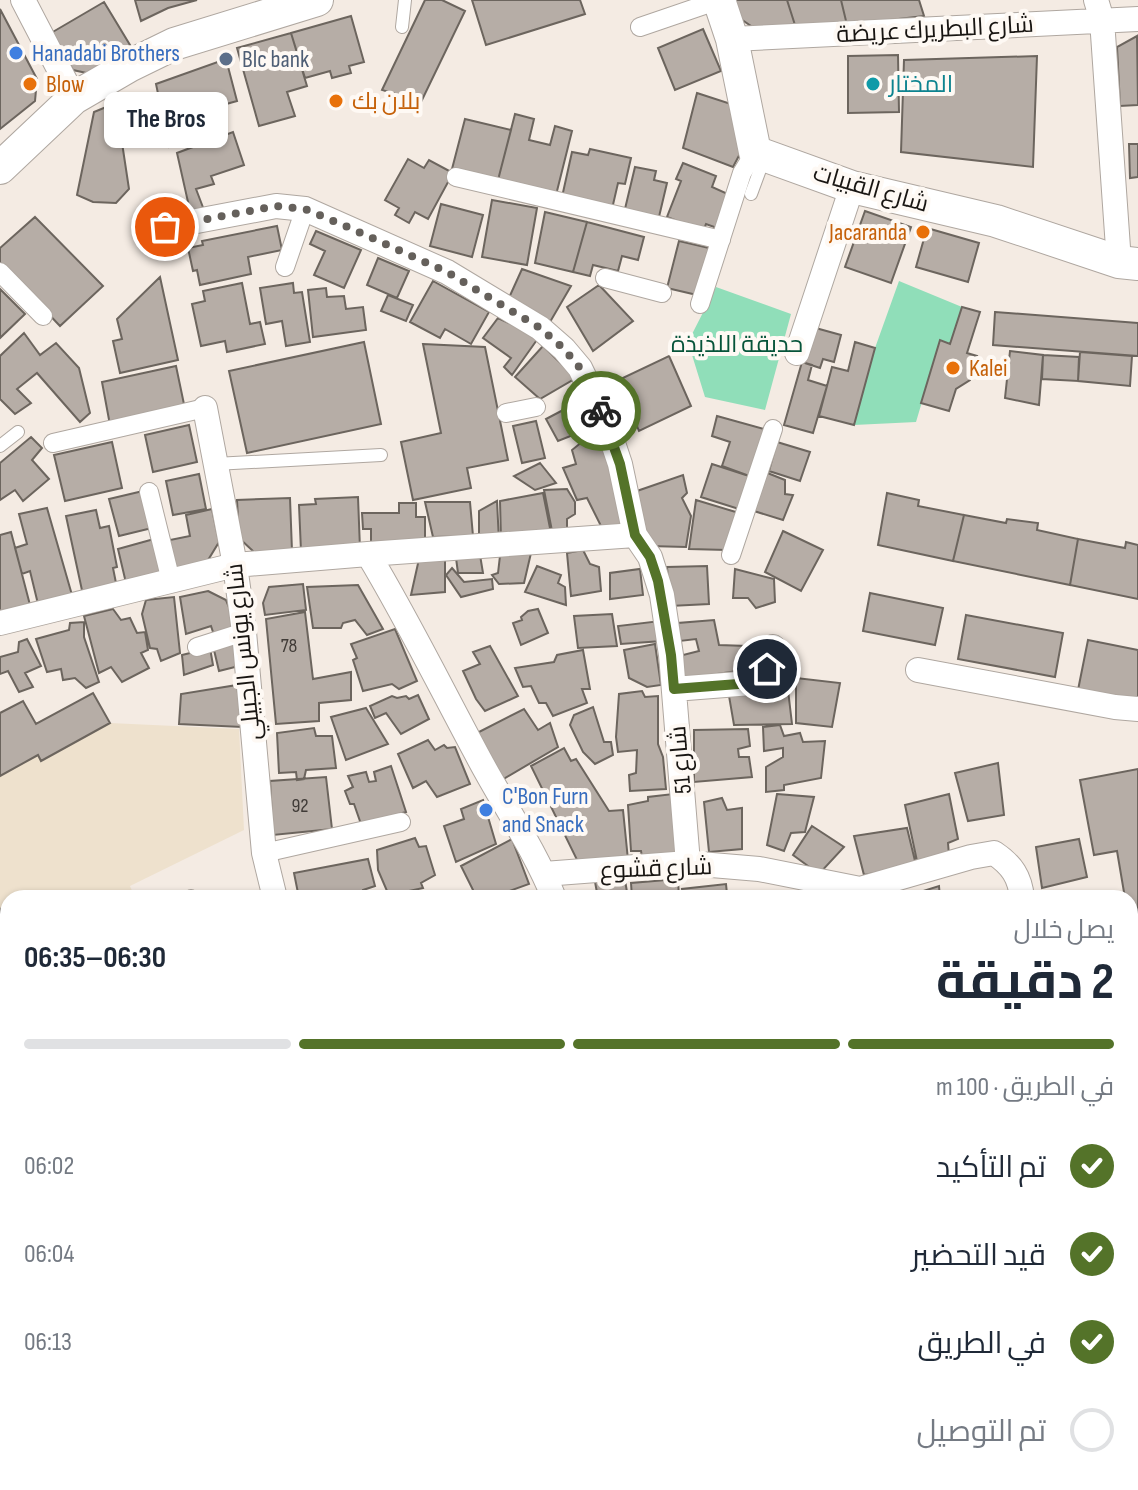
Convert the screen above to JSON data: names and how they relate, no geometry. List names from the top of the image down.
{
  "streets": {
    "street": [
      "شارع البطريرك عريضة",
      "شارع القبيات",
      "شارع يونس الجبيلي",
      "شارع 51",
      "شارع قشوع"
    ]
  },
  "crossings": [
    ["شارع 51", "شارع قشوع"]
  ],
  "parks": ["حديقة اللذيذة"],
  "places": [
    "Hanadabi Brothers",
    "Blc bank",
    "Blow",
    "المختار",
    "بلان بك",
    "The Bros",
    "Jacaranda",
    "Kalei",
    "C'Bon Furn and Snack"
  ],
  "house_numbers": ["78", "92"],
  "page": {
    "bubble": "The Bros",
    "heading": ["2 دقيقة", "يصل خلال", "06:30–06:35"],
    "bar": "في الطريق · 100 m",
    "list": [
      ["تم التأكيد", "06:02"],
      ["قيد التحضير", "06:04"],
      ["في الطريق", "06:13"],
      "تم التوصيل"
    ]
  }
}
